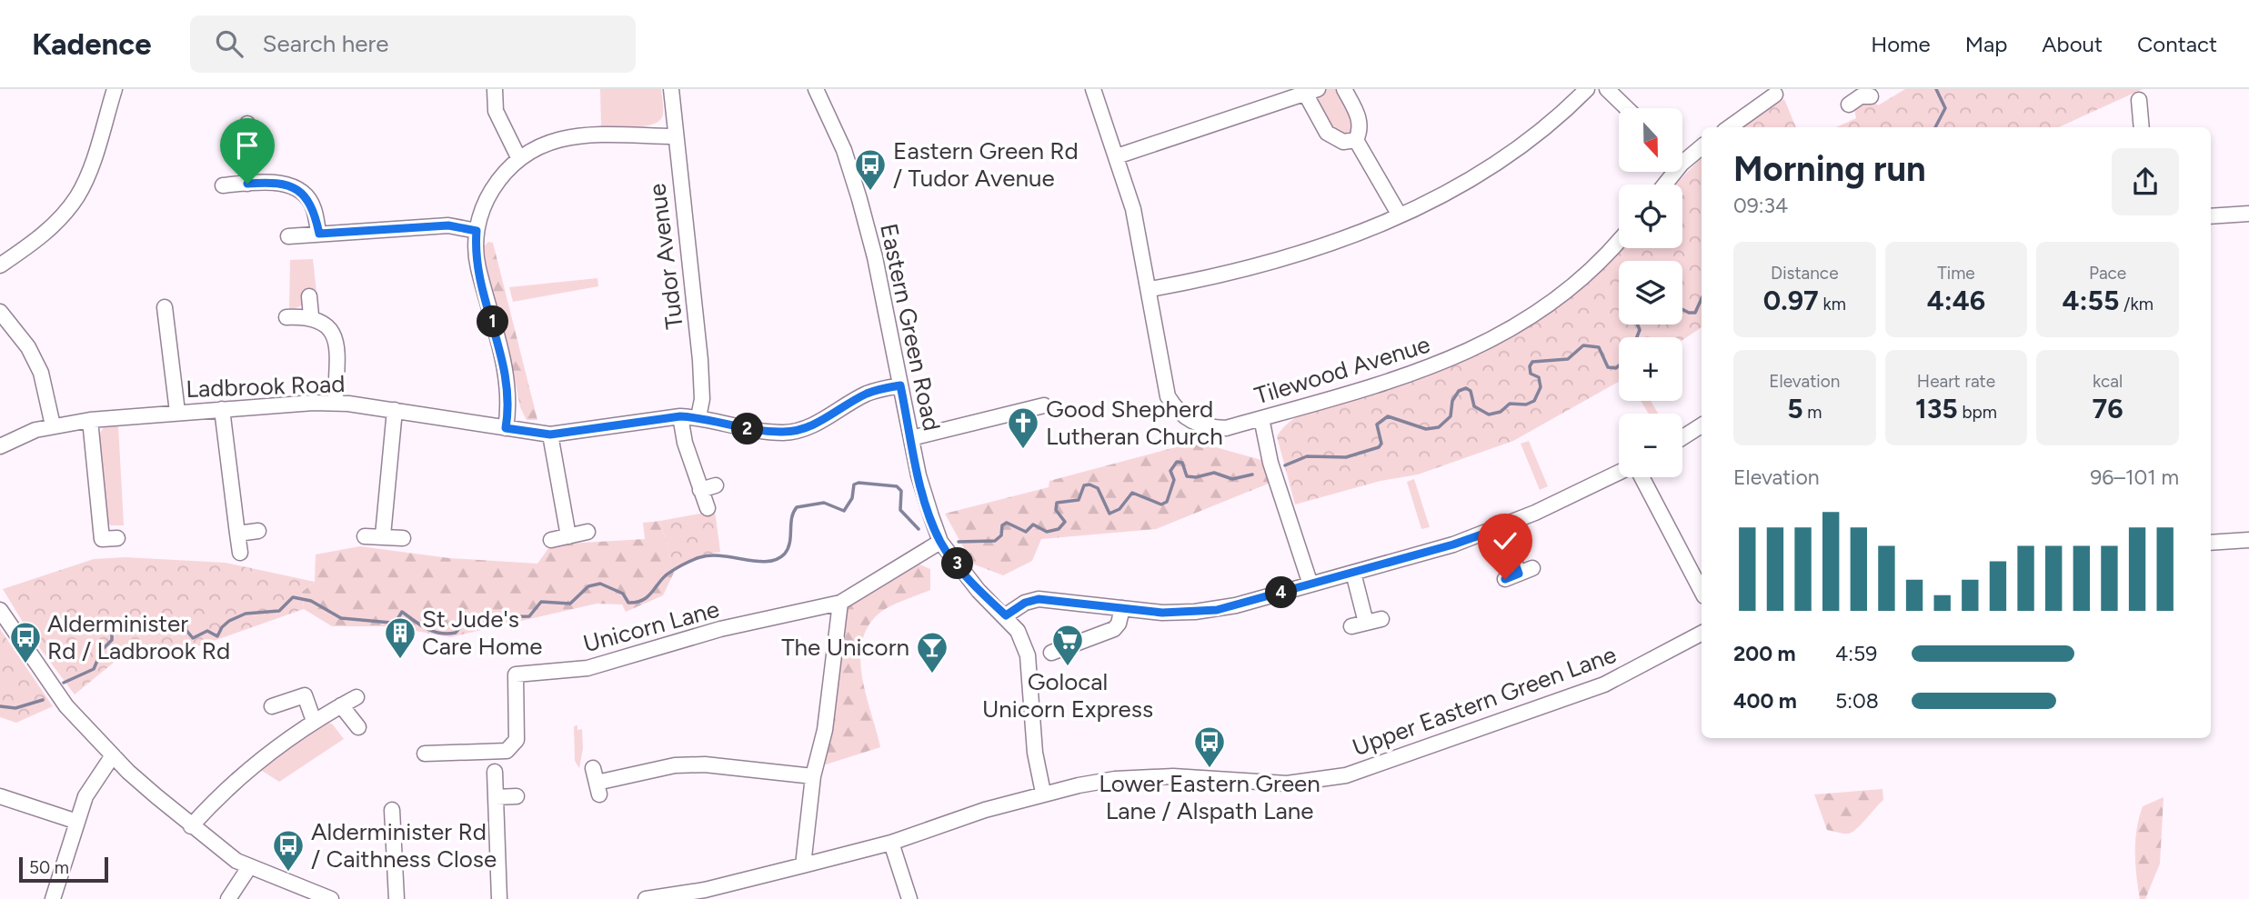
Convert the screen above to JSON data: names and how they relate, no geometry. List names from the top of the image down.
{
  "streets": {
    "street": [
      "Tudor Avenue",
      "Eastern Green Road",
      "Tilewood Avenue",
      "Ladbrook Road",
      "Unicorn Lane",
      "Upper Eastern Green Lane"
    ]
  },
  "crossings": [
    ["Tudor Avenue", "Ladbrook Road"],
    ["Eastern Green Road", "Ladbrook Road"],
    ["Eastern Green Road", "Unicorn Lane"],
    ["Eastern Green Road", "Upper Eastern Green Lane"]
  ],
  "places": {
    "bus stop": [
      "Eastern Green Rd / Tudor Avenue",
      "Alderminister Rd / Ladbrook Rd",
      "Lower Eastern Green Lane / Alspath Lane",
      "Alderminister Rd / Caithness Close"
    ],
    "church": ["Good Shepherd Lutheran Church"],
    "building": ["St Jude's Care Home"],
    "supermarket": ["Golocal Unicorn Express"],
    "bar": ["The Unicorn"]
  },
  "scale_bar": "50 m",
  "north": "bottom",
  "page": {
    "header": "Kadence",
    "search": "Search here",
    "nav": [
      "Home",
      "Map",
      "About",
      "Contact"
    ],
    "map_buttons": ["+", "−"],
    "heading": ["Morning run", "09:34"],
    "stats": [
      ["Distance", "0.97 km"],
      ["Time", "4:46"],
      ["Pace", "4:55 /km"],
      ["Elevation", "5 m"],
      ["Heart rate", "135 bpm"],
      ["kcal", "76"]
    ],
    "pins": [
      "1",
      "2",
      "3",
      "4"
    ],
    "chart": ["Elevation", "96–101 m"],
    "list": [
      {
        "name": "200 m",
        "note": "4:59"
      },
      {
        "name": "400 m",
        "note": "5:08"
      }
    ],
    "scale": "50 m"
  }
}
